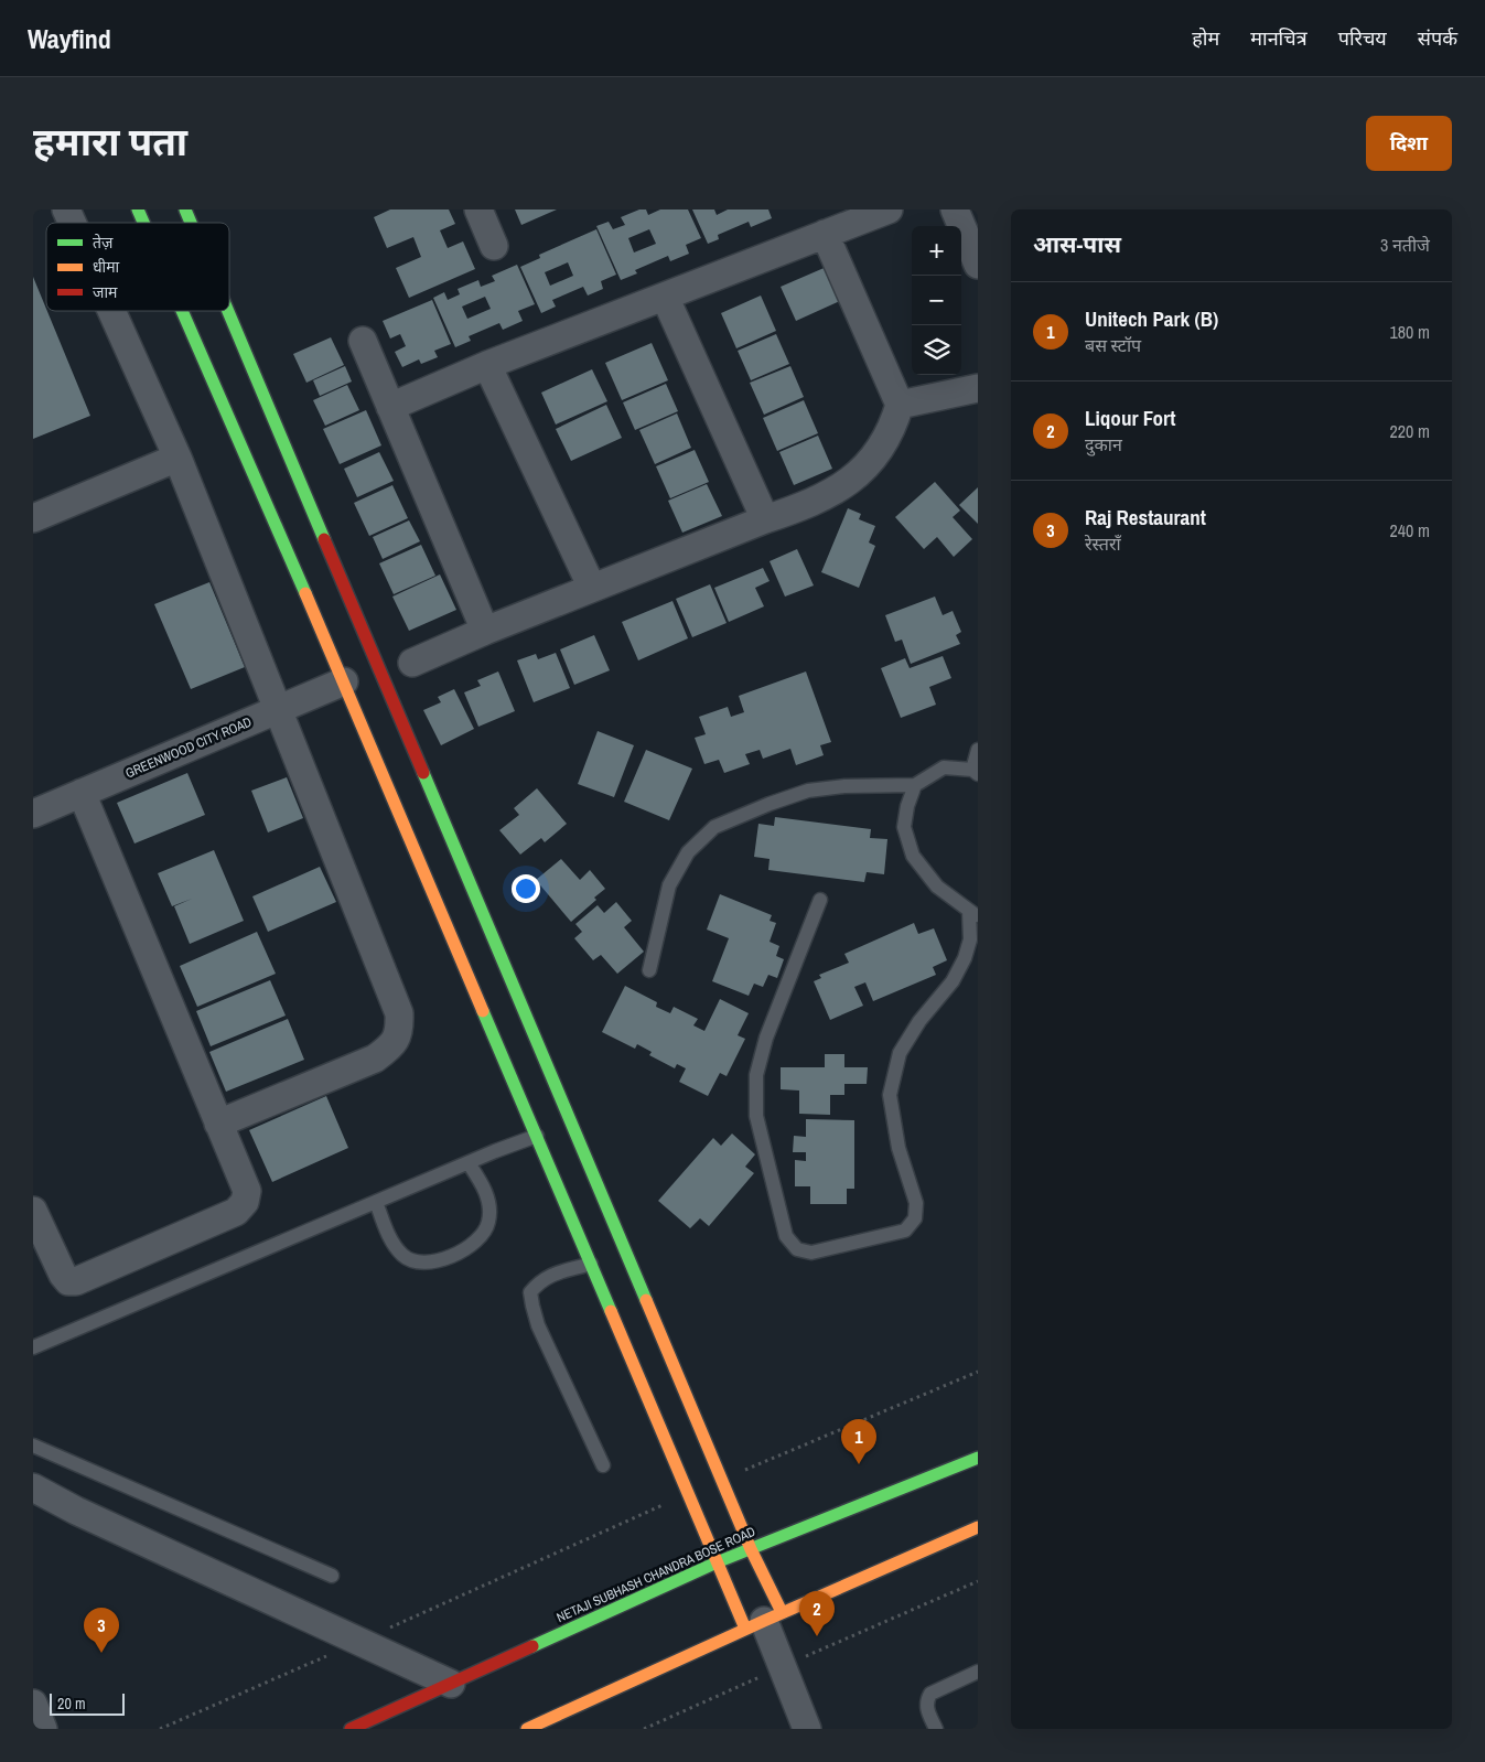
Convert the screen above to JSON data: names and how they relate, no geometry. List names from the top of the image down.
{
  "streets": {
    "main road": ["NETAJI SUBHASH CHANDRA BOSE ROAD"],
    "street": ["GREENWOOD CITY ROAD"]
  },
  "legend": ["तेज़", "धीमा", "जाम"],
  "scale_bar": "20 m",
  "page": {
    "header": "Wayfind",
    "nav": [
      "होम",
      "मानचित्र",
      "परिचय",
      "संपर्क"
    ],
    "title": "हमारा पता",
    "buttons": "दिशा",
    "heading": ["आस-पास", "3 नतीजे"],
    "map_buttons": ["+", "−"],
    "list": [
      {
        "mark": "1",
        "name": "Unitech Park (B)",
        "note": "बस स्टॉप",
        "value": "180 m"
      },
      {
        "mark": "2",
        "name": "Liqour Fort",
        "note": "दुकान",
        "value": "220 m"
      },
      {
        "mark": "3",
        "name": "Raj Restaurant",
        "note": "रेस्तराँ",
        "value": "240 m"
      }
    ],
    "pins": ["1", "2", "3"],
    "scale": "20 m"
  }
}
